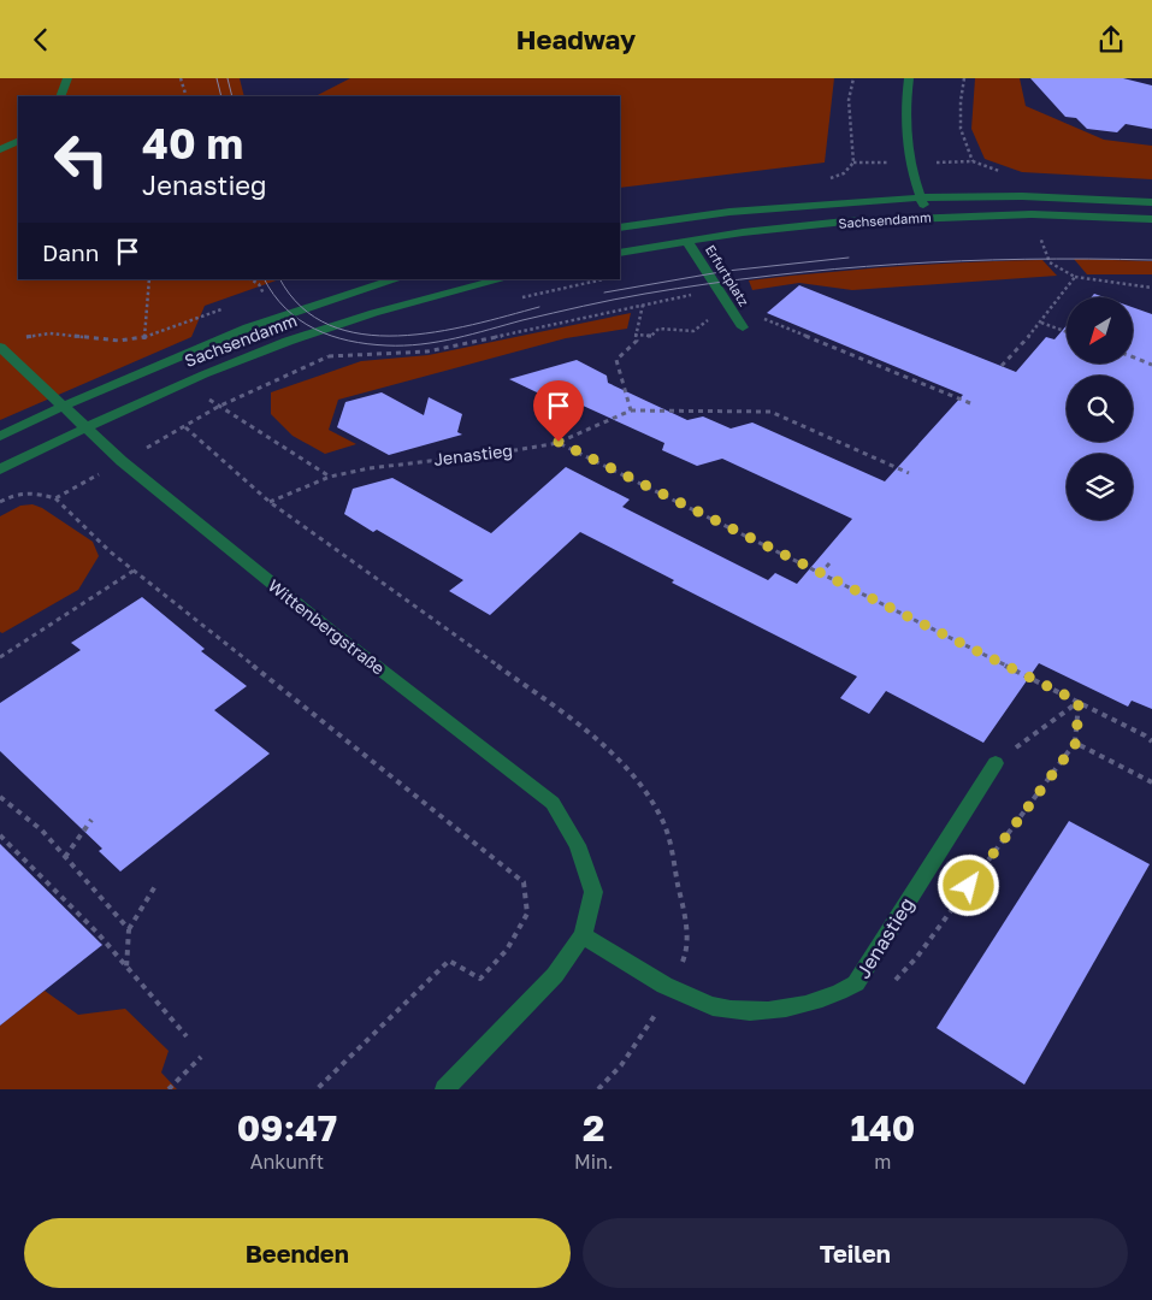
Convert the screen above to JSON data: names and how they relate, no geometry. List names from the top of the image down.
{
  "streets": {
    "street": [
      "Sachsendamm",
      "Erfurtplatz",
      "Jenastieg",
      "Wittenbergstraße"
    ]
  },
  "crossings": [
    ["Sachsendamm", "Erfurtplatz"],
    ["Sachsendamm", "Wittenbergstraße"],
    ["Jenastieg", "Wittenbergstraße"]
  ],
  "north": "bottom left",
  "page": {
    "header": "Headway",
    "turn": ["40 m", "Jenastieg"],
    "then": "Dann",
    "eta": [
      "09:47",
      "Ankunft",
      "2",
      "Min.",
      "140",
      "m"
    ],
    "buttons": ["Beenden", "Teilen"]
  }
}
